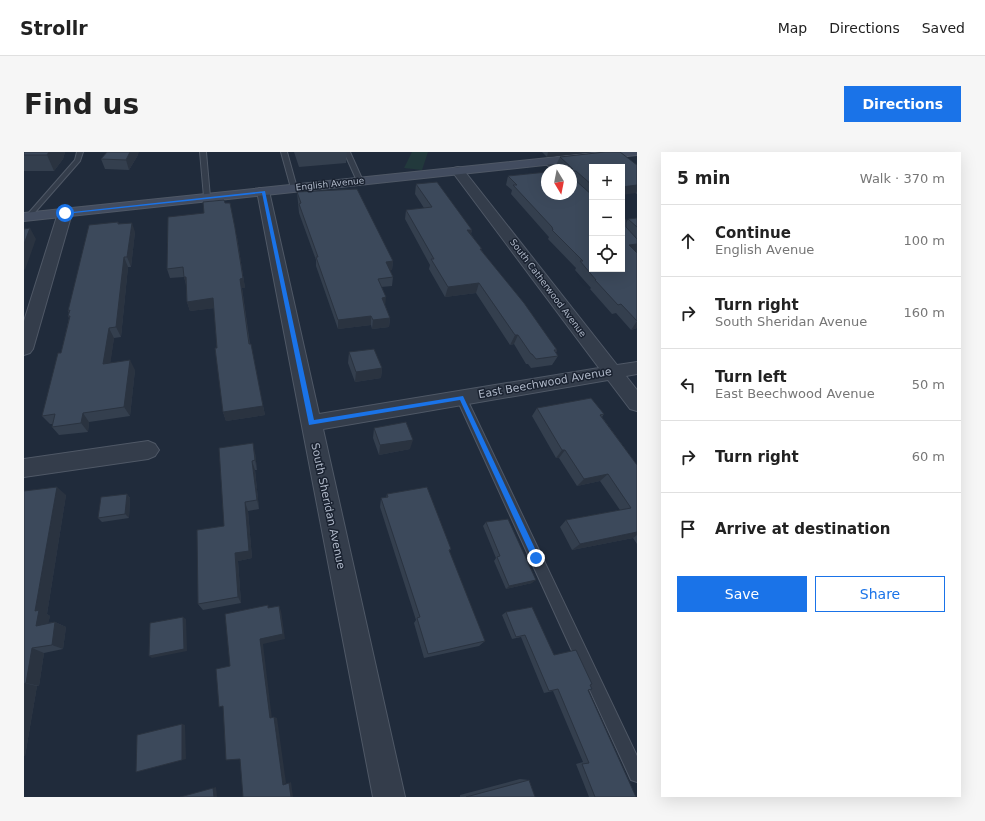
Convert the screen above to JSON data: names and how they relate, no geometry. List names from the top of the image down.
{
  "streets": {
    "street": [
      "English Avenue",
      "South Catherwood Avenue",
      "East Beechwood Avenue",
      "South Sheridan Avenue"
    ]
  },
  "crossings": [
    ["English Avenue", "South Catherwood Avenue"],
    ["English Avenue", "South Sheridan Avenue"],
    ["South Catherwood Avenue", "East Beechwood Avenue"],
    ["East Beechwood Avenue", "South Sheridan Avenue"]
  ],
  "north": "bottom",
  "page": {
    "header": "Strollr",
    "nav": ["Map", "Directions", "Saved"],
    "buttons": [
      "Directions",
      ["Save", "Share"]
    ],
    "title": "Find us",
    "heading": ["5 min", "Walk · 370 m"],
    "map_buttons": ["+", "−"],
    "list": [
      ["Continue", "English Avenue", "100 m"],
      ["Turn right", "South Sheridan Avenue", "160 m"],
      ["Turn left", "East Beechwood Avenue", "50 m"],
      ["Turn right", "60 m"],
      "Arrive at destination"
    ]
  }
}
